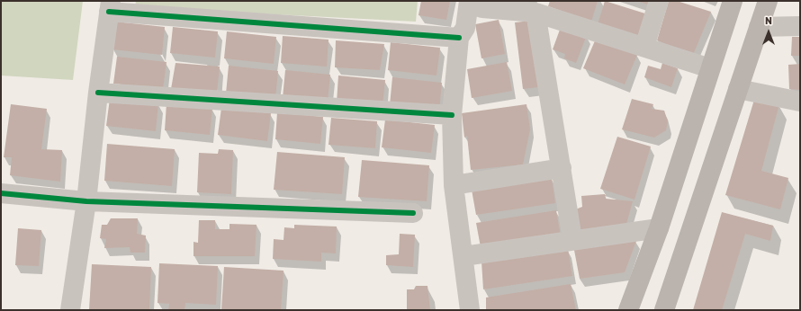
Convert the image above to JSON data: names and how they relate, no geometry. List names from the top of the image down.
{
  "north": "top"
}
